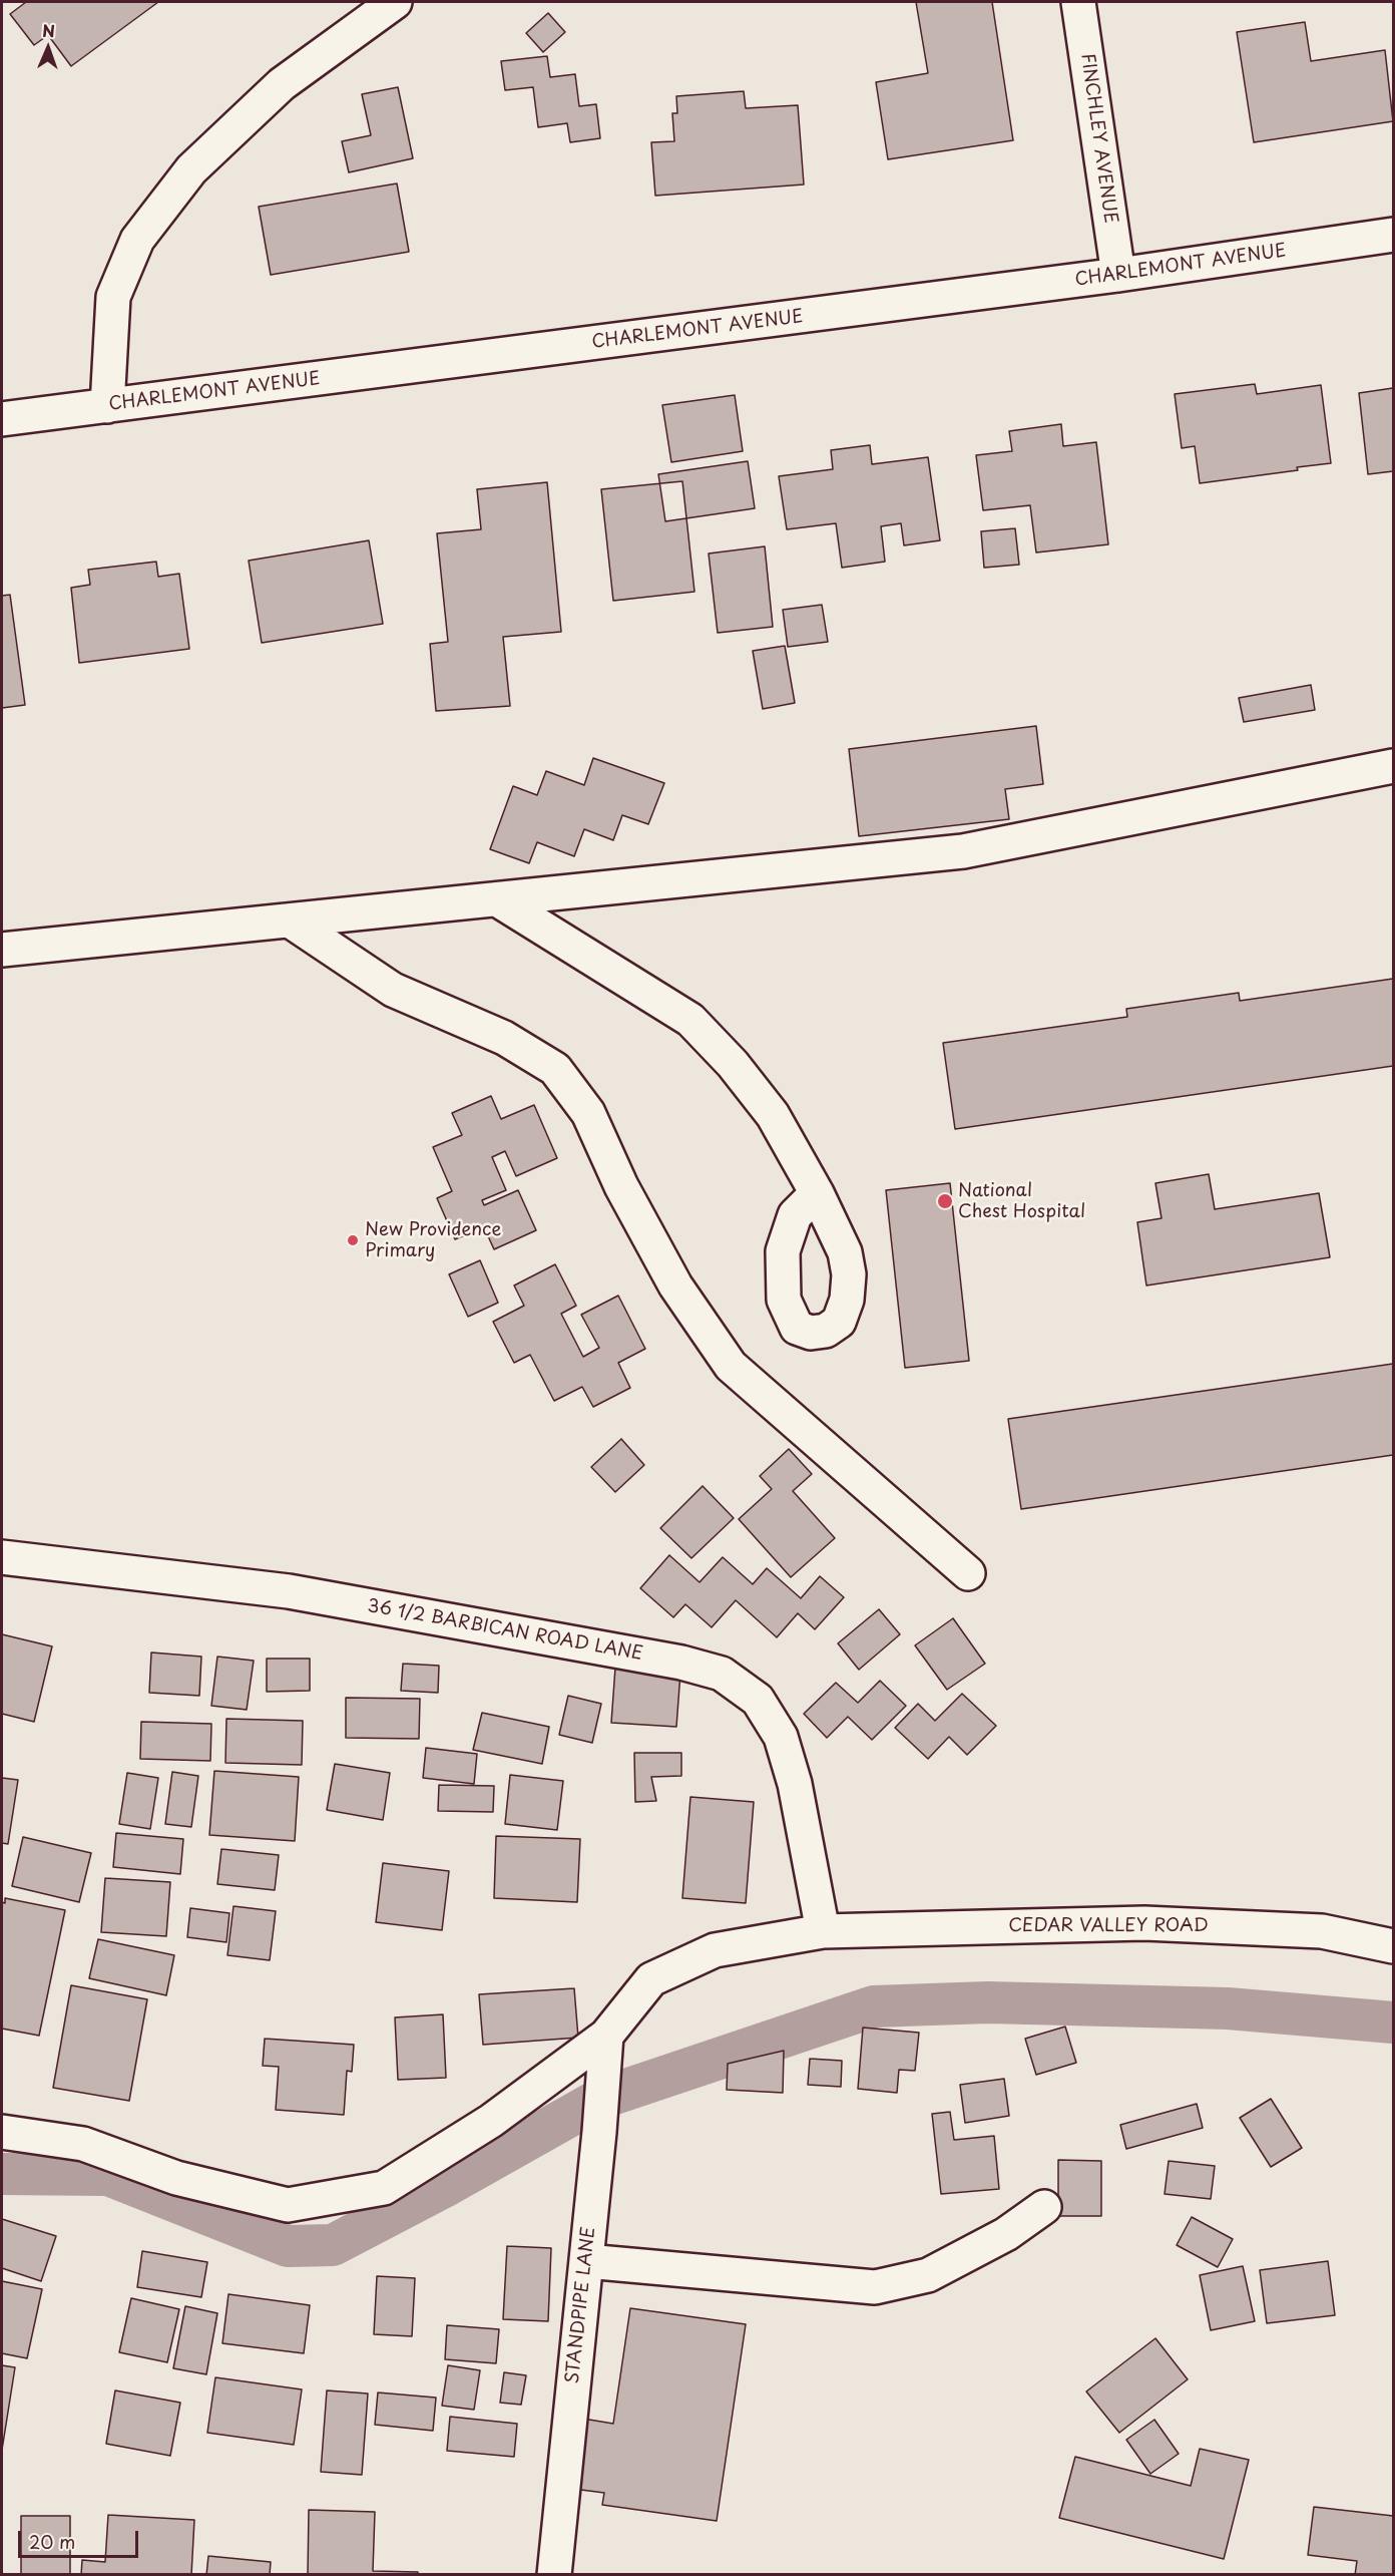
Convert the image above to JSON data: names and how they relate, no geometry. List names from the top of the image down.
{
  "streets": {
    "street": [
      "FINCHLEY AVENUE",
      "CHARLEMONT AVENUE",
      "36 1/2 BARBICAN ROAD LANE",
      "CEDAR VALLEY ROAD",
      "STANDPIPE LANE"
    ]
  },
  "crossings": [
    ["FINCHLEY AVENUE", "CHARLEMONT AVENUE"],
    ["36 1/2 BARBICAN ROAD LANE", "CEDAR VALLEY ROAD"],
    ["CEDAR VALLEY ROAD", "STANDPIPE LANE"]
  ],
  "places": ["National Chest Hospital", "New Providence Primary"],
  "scale_bar": "20 m",
  "north": "top"
}
